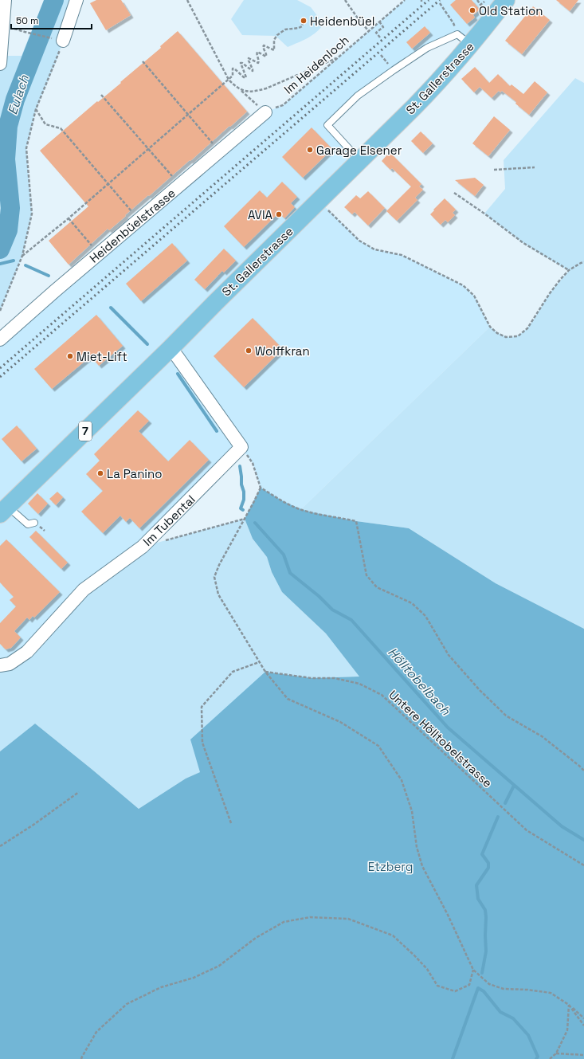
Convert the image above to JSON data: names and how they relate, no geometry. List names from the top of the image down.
{
  "streets": {
    "main road": ["St. Gallerstrasse", "7"],
    "street": ["Heidenbüelstrasse", "Im Tubental"],
    "path": ["Im Heidenloch", "Untere Hölltobelstrasse"]
  },
  "crossings": [
    ["Im Heidenloch", "Heidenbüelstrasse"]
  ],
  "water": ["Eulach", "Hölltobelbach"],
  "parks": ["Etzberg"],
  "places": [
    "Old Station",
    "Heidenbüel",
    "Garage Elsener",
    "AVIA",
    "Wolffkran",
    "Miet-Lift",
    "La Panino"
  ],
  "scale_bar": "50 m"
}
